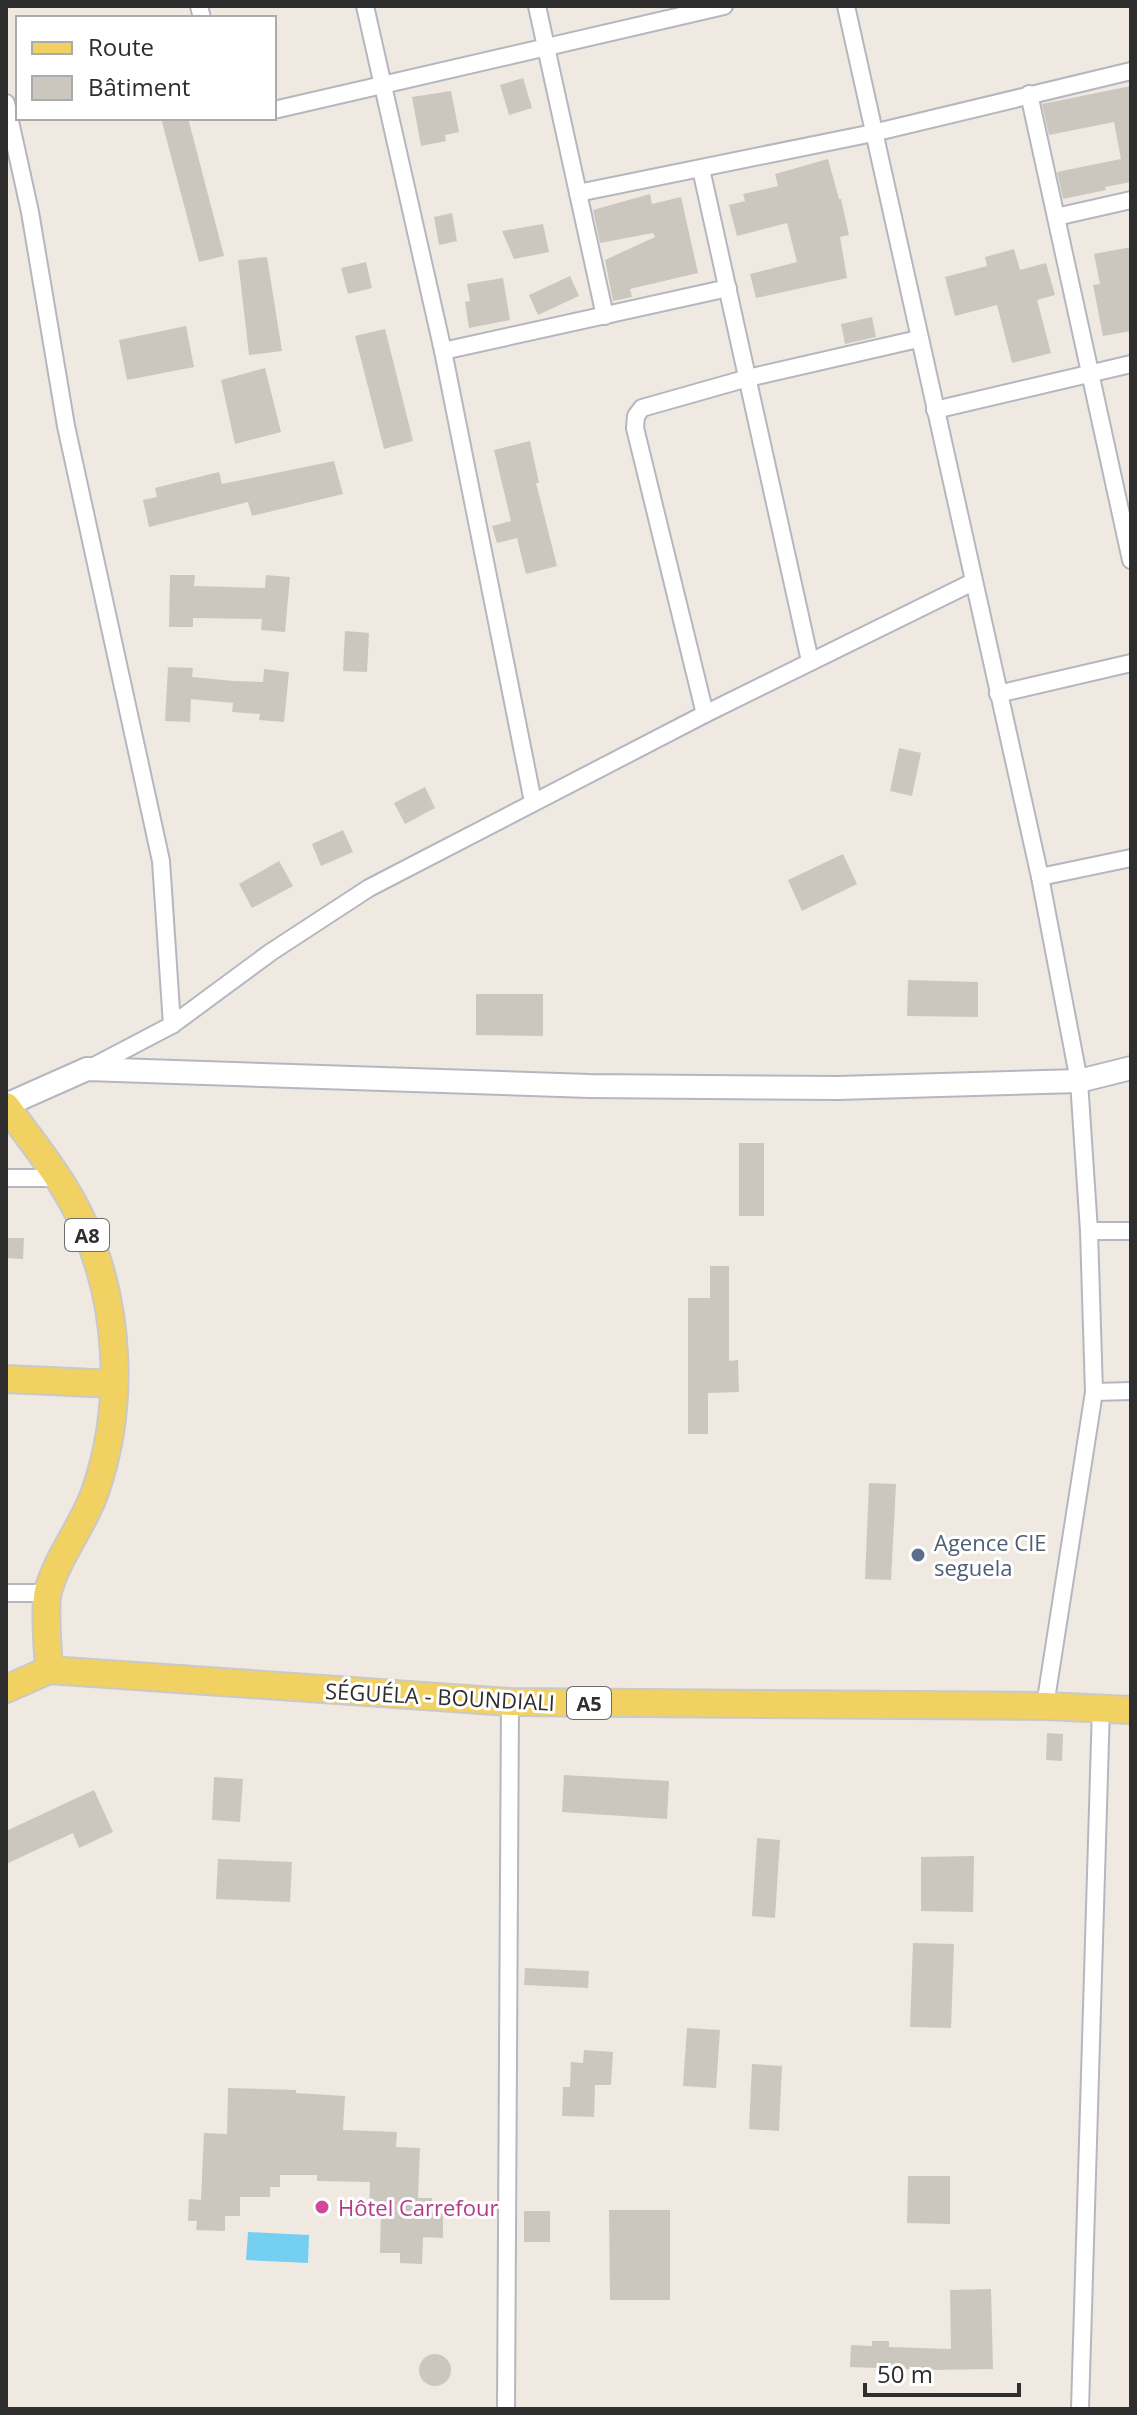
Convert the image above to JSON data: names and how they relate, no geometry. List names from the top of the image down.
{
  "streets": {
    "main road": ["A8", "SÉGUÉLA - BOUNDIALI", "A5"]
  },
  "places": ["Agence CIE seguela", "Hôtel Carrefour"],
  "legend": ["Route", "Bâtiment"],
  "scale_bar": "50 m"
}
